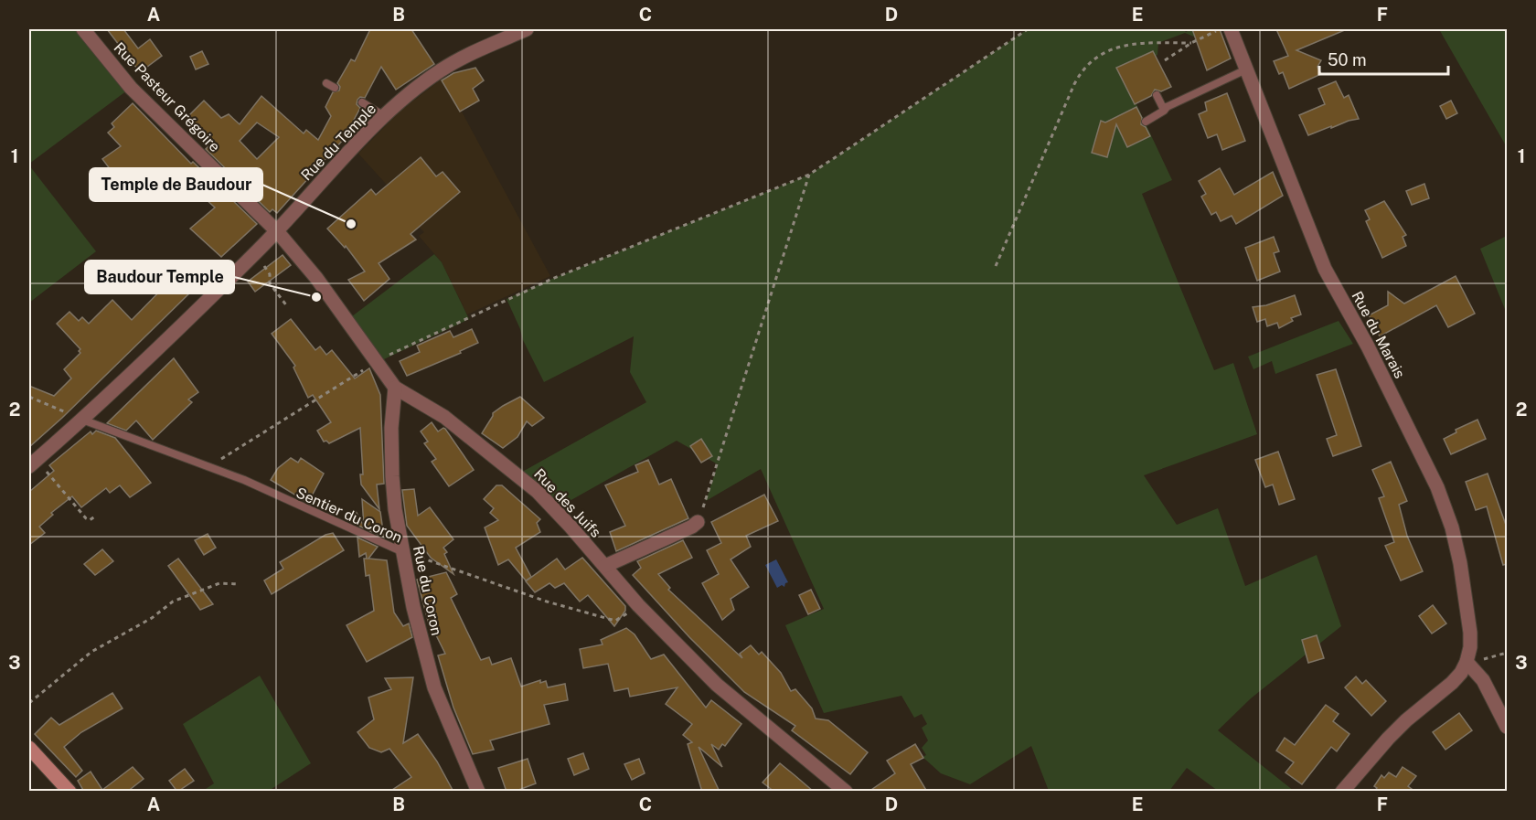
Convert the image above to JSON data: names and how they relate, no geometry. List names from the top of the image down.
{
  "streets": {
    "street": [
      "Rue Pasteur Grégoire",
      "Rue du Temple",
      "Rue du Marais",
      "Rue des Juifs",
      "Rue du Coron"
    ],
    "lane": ["Sentier du Coron"]
  },
  "crossings": [
    ["Rue Pasteur Grégoire", "Rue du Temple"],
    ["Rue Pasteur Grégoire", "Rue des Juifs"],
    ["Rue du Temple", "Rue des Juifs"],
    ["Rue du Temple", "Sentier du Coron"],
    ["Rue des Juifs", "Sentier du Coron"],
    ["Rue des Juifs", "Rue du Coron"],
    ["Sentier du Coron", "Rue du Coron"]
  ],
  "places": ["Temple de Baudour", "Baudour Temple"],
  "scale_bar": "50 m",
  "grid": {
    "columns": [
      "A",
      "B",
      "C",
      "D",
      "E",
      "F"
    ],
    "rows": ["1", "2", "3"]
  }
}
